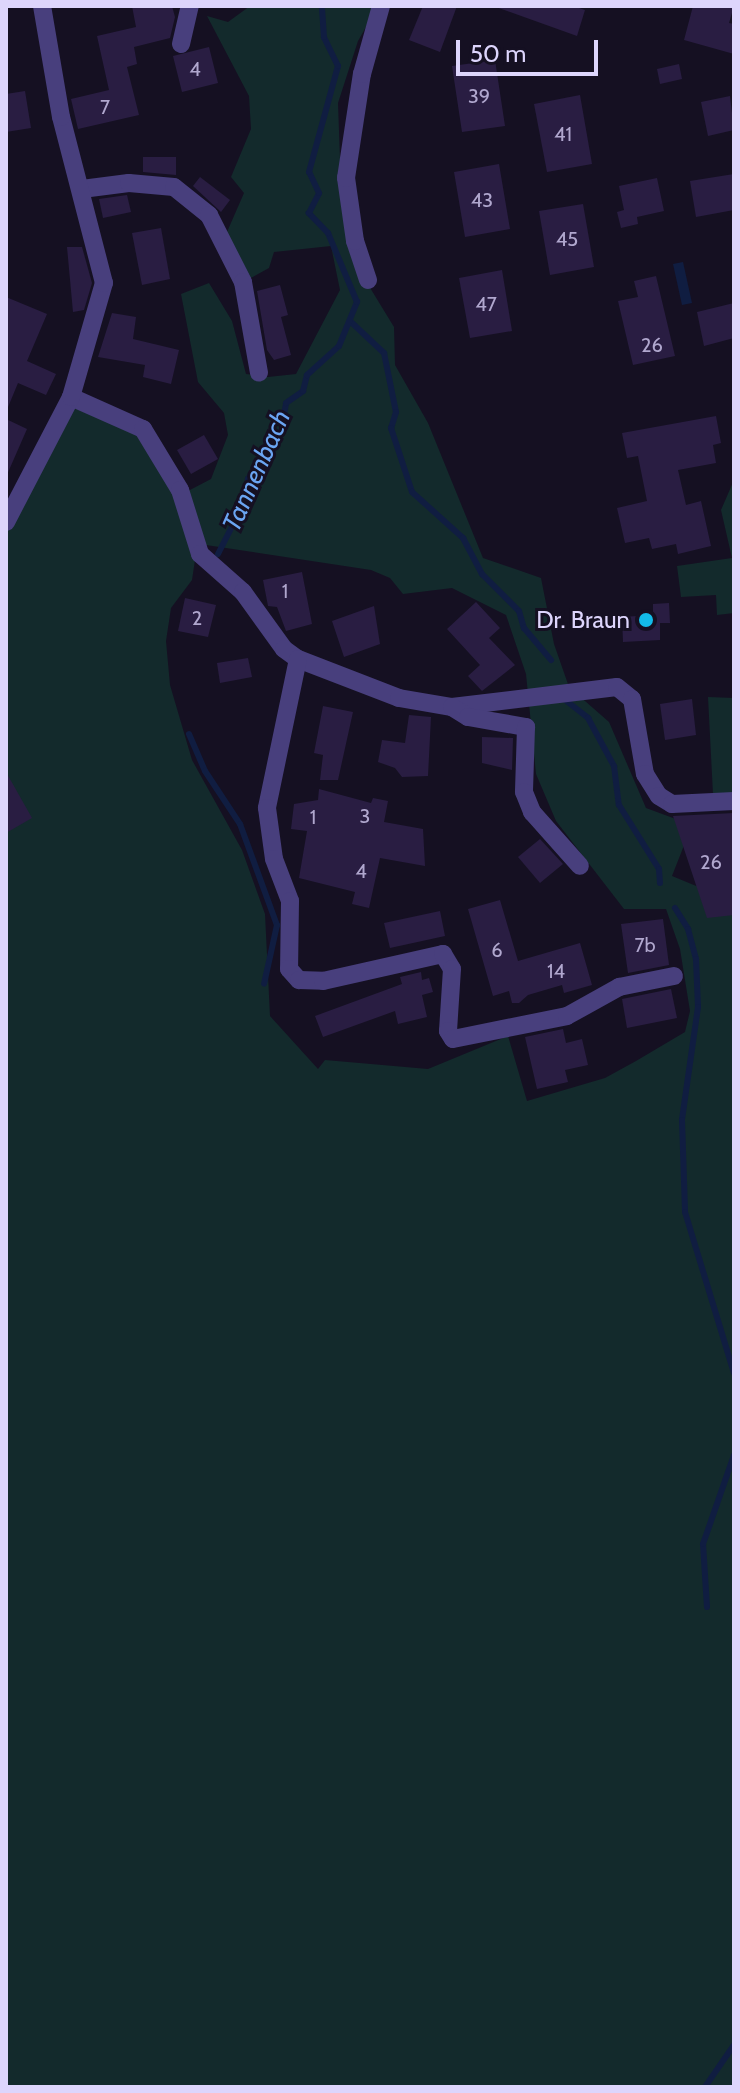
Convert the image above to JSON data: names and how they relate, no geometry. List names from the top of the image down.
{
  "water": ["Tannenbach"],
  "places": ["Dr. Braun"],
  "house_numbers": [
    "4",
    "39",
    "7",
    "41",
    "43",
    "45",
    "47",
    "26",
    "1",
    "2",
    "3",
    "1",
    "26",
    "4",
    "7b",
    "6",
    "14"
  ],
  "scale_bar": "50 m"
}
